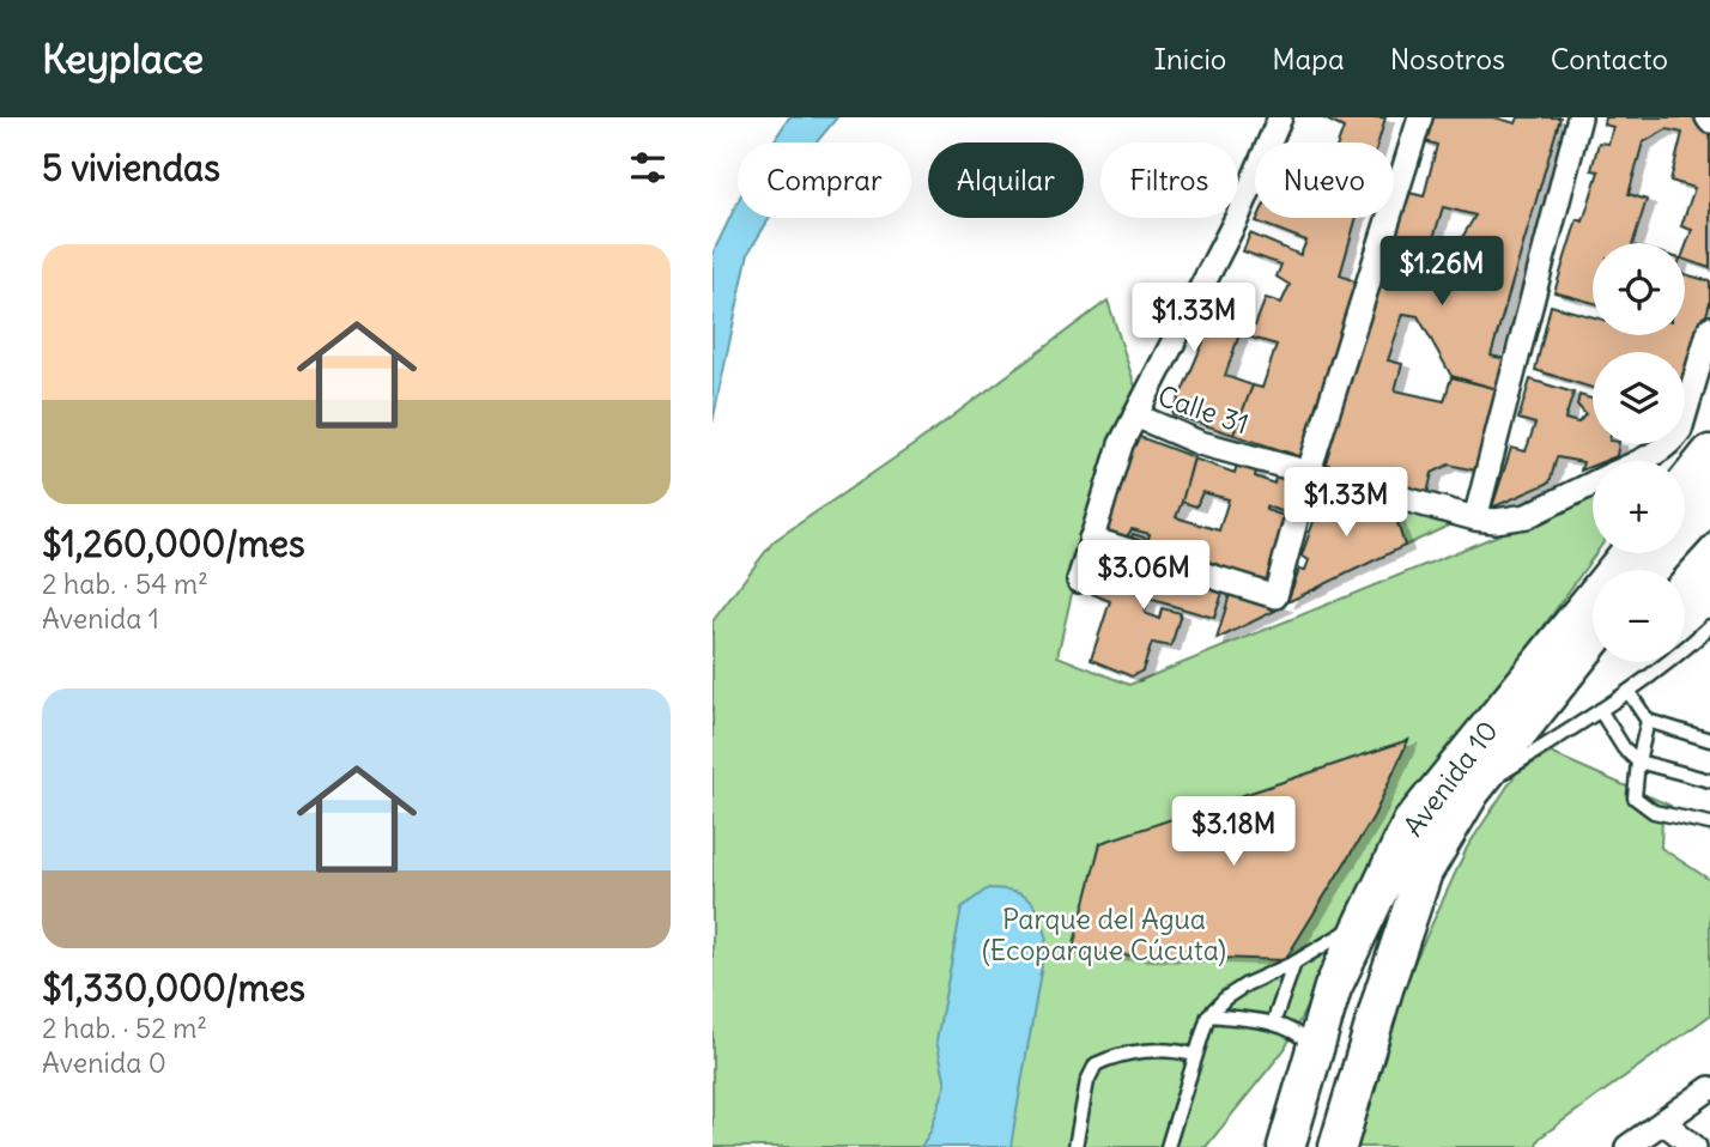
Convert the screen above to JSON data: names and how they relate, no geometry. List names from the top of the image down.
{
  "streets": {
    "main road": ["Avenida 10"],
    "street": ["Calle 31"]
  },
  "parks": ["Parque del Agua (Ecoparque Cúcuta)"],
  "page": {
    "header": "Keyplace",
    "nav": [
      "Inicio",
      "Mapa",
      "Nosotros",
      "Contacto"
    ],
    "heading": "5 viviendas",
    "chip": [
      "Comprar",
      "Alquilar",
      "Filtros",
      "Nuevo"
    ],
    "list": [
      {
        "name": "$1,260,000/mes",
        "note": "2 hab. · 54 m² · Avenida 1"
      },
      {
        "name": "$1,330,000/mes",
        "note": "2 hab. · 52 m² · Avenida 0"
      }
    ],
    "price": [
      "$1.26M",
      "$1.33M",
      "$1.33M",
      "$3.06M",
      "$3.18M"
    ],
    "map_buttons": ["+", "−"]
  }
}
